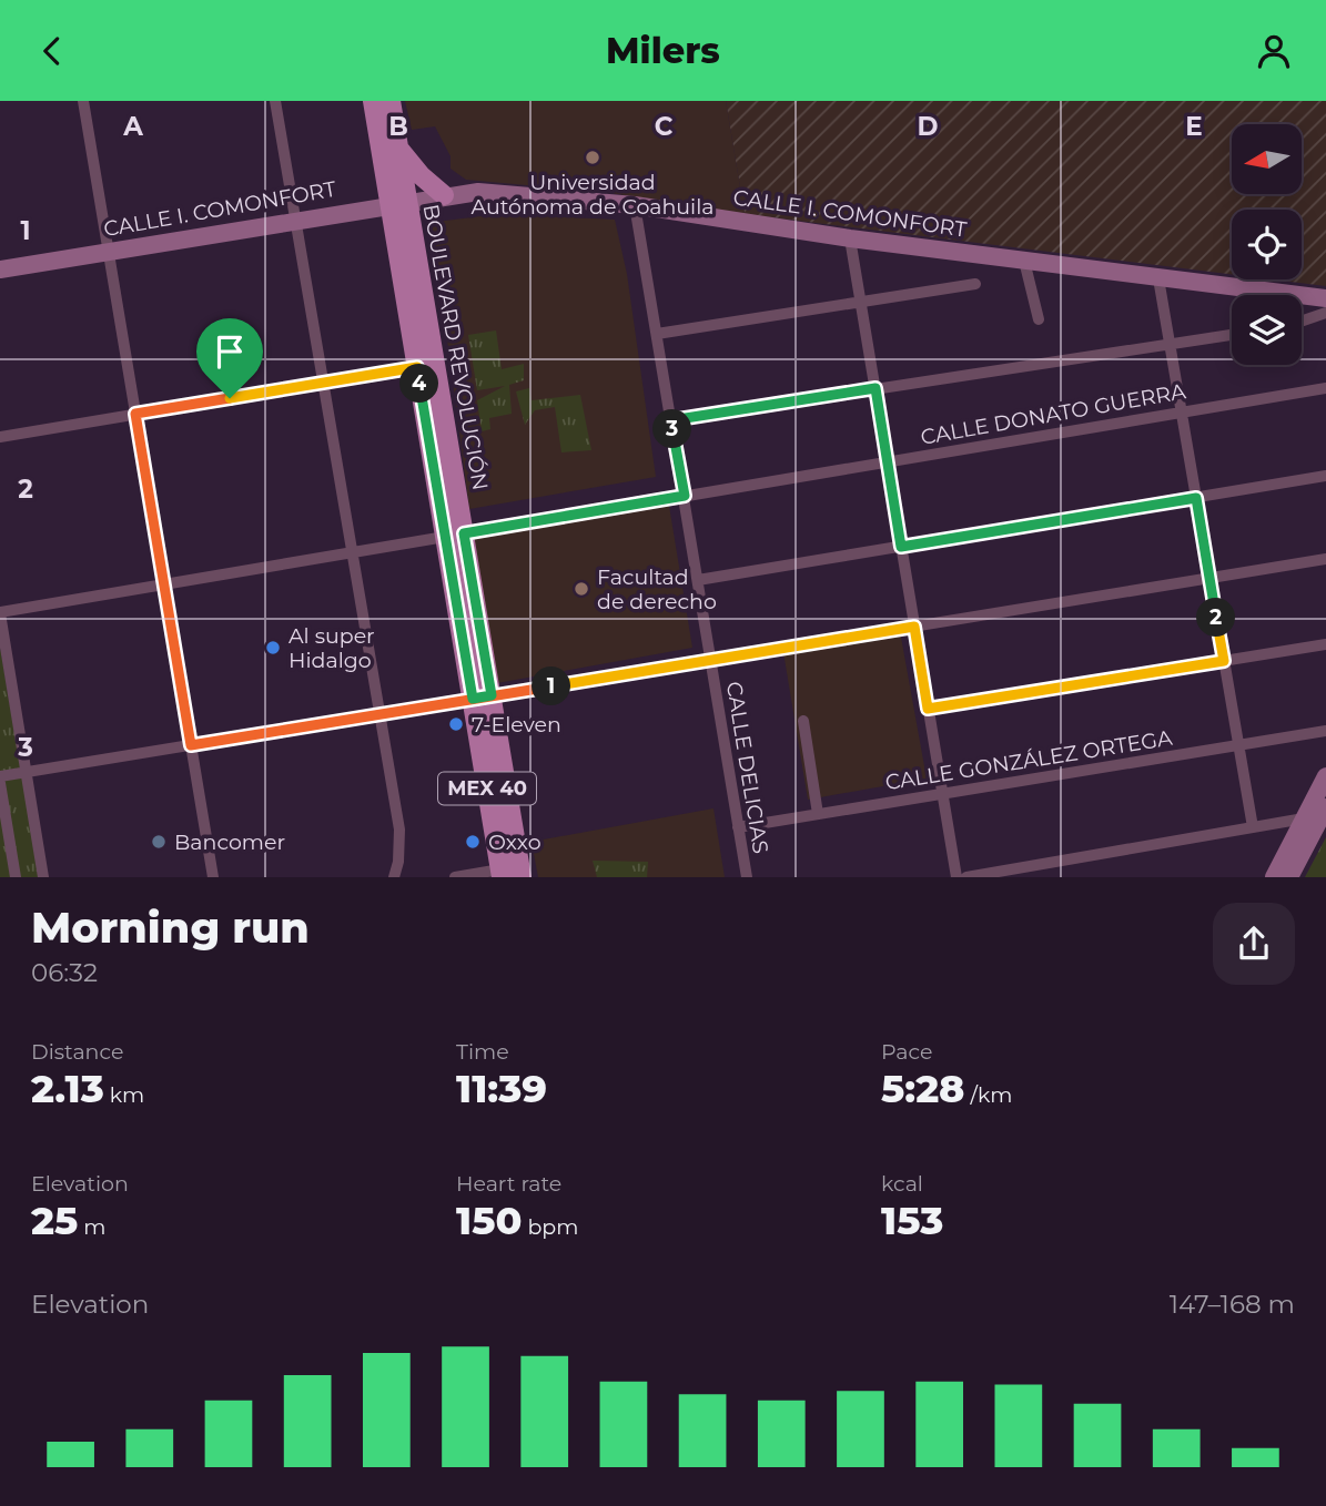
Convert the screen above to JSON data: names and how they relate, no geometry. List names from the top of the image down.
{
  "streets": {
    "main road": ["CALLE I. COMONFORT", "BOULEVARD REVOLUCIÓN", "MEX 40"],
    "street": ["CALLE DONATO GUERRA", "CALLE GONZÁLEZ ORTEGA", "CALLE DELICIAS"]
  },
  "crossings": [
    ["CALLE I. COMONFORT", "BOULEVARD REVOLUCIÓN"],
    ["CALLE I. COMONFORT", "CALLE DELICIAS"],
    ["CALLE I. COMONFORT", "MEX 40"],
    ["BOULEVARD REVOLUCIÓN", "CALLE DONATO GUERRA"],
    ["BOULEVARD REVOLUCIÓN", "MEX 40"],
    ["CALLE DONATO GUERRA", "CALLE DELICIAS"],
    ["CALLE DONATO GUERRA", "MEX 40"],
    ["CALLE GONZÁLEZ ORTEGA", "CALLE DELICIAS"]
  ],
  "places": [
    "Universidad Autónoma de Coahuila",
    "Facultad de derecho",
    "Al super Hidalgo",
    "7-Eleven",
    "Bancomer",
    "Oxxo"
  ],
  "north": "left",
  "page": {
    "header": "Milers",
    "pins": [
      "4",
      "3",
      "2",
      "1"
    ],
    "heading": ["Morning run", "06:32"],
    "stats": [
      ["Distance", "2.13 km"],
      ["Time", "11:39"],
      ["Pace", "5:28 /km"],
      ["Elevation", "25 m"],
      ["Heart rate", "150 bpm"],
      ["kcal", "153"]
    ],
    "chart": ["Elevation", "147–168 m"]
  },
  "grid": {
    "columns": [
      "A",
      "B",
      "C",
      "D",
      "E"
    ],
    "rows": ["1", "2", "3"]
  }
}
